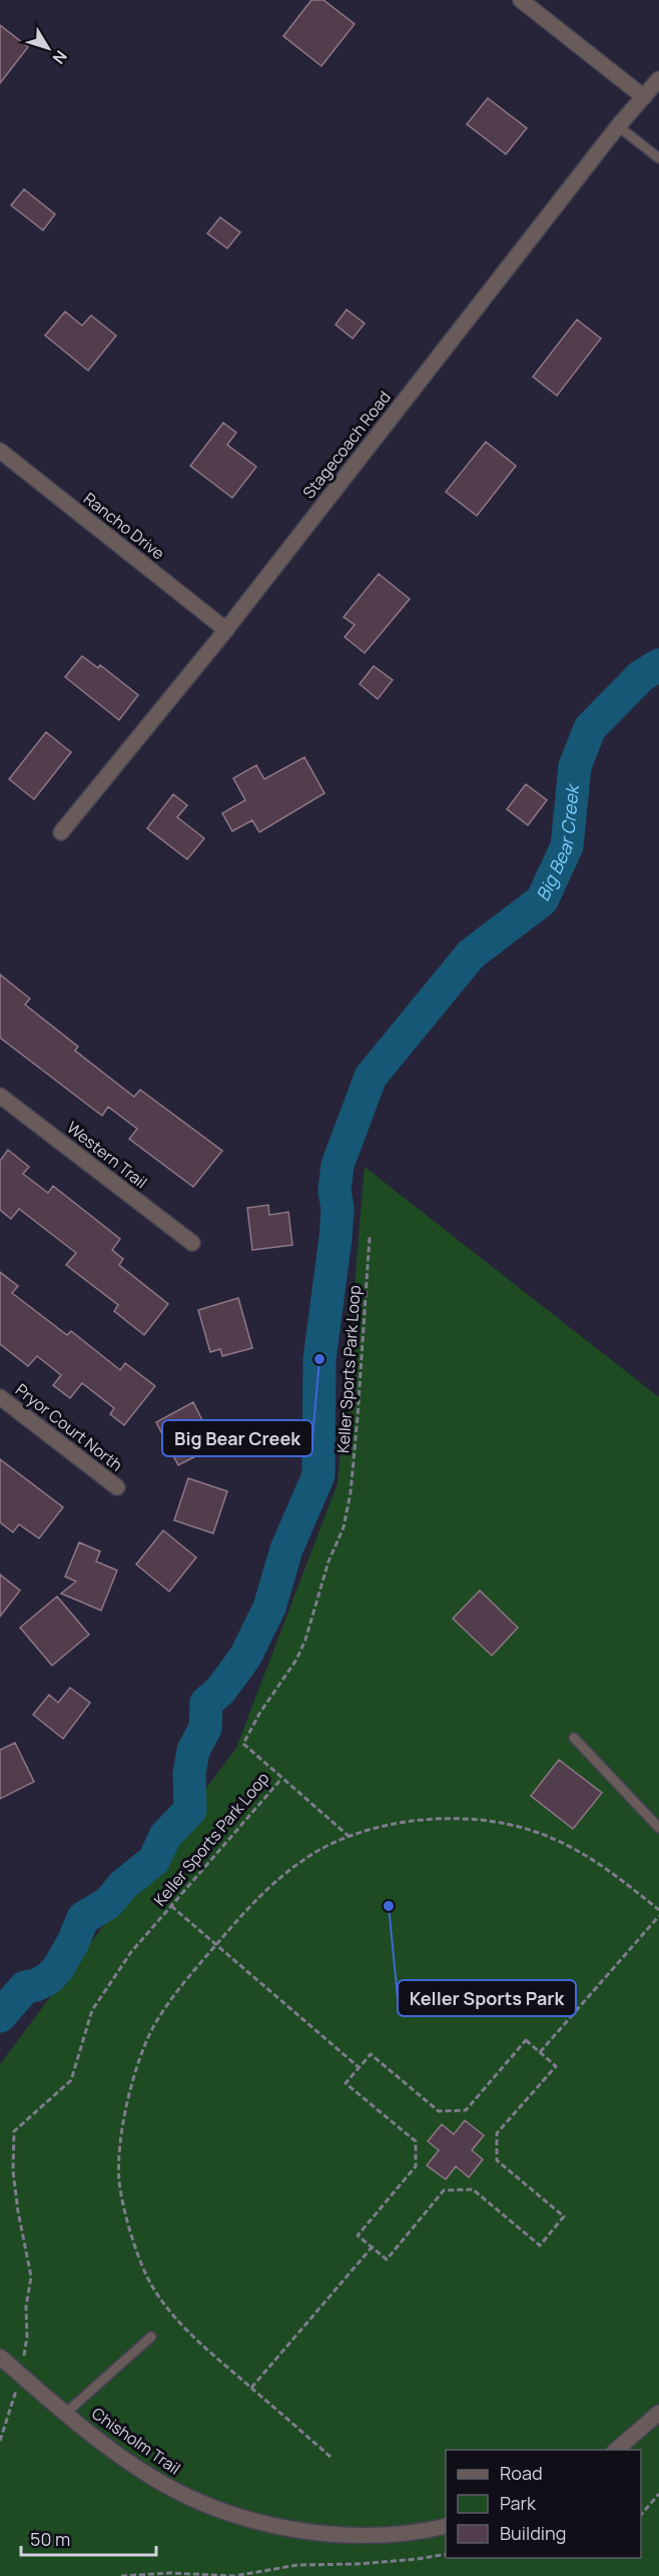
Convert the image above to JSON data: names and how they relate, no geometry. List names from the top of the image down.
{
  "streets": {
    "street": [
      "Stagecoach Road",
      "Rancho Drive",
      "Western Trail",
      "Pryor Court North",
      "Chisholm Trail"
    ],
    "path": ["Keller Sports Park Loop"]
  },
  "crossings": [
    ["Stagecoach Road", "Rancho Drive"],
    ["Keller Sports Park Loop", "Chisholm Trail"]
  ],
  "water": ["Big Bear Creek"],
  "places": ["Big Bear Creek", "Keller Sports Park"],
  "legend": ["Road", "Park", "Building"],
  "scale_bar": "50 m",
  "north": "bottom right"
}
